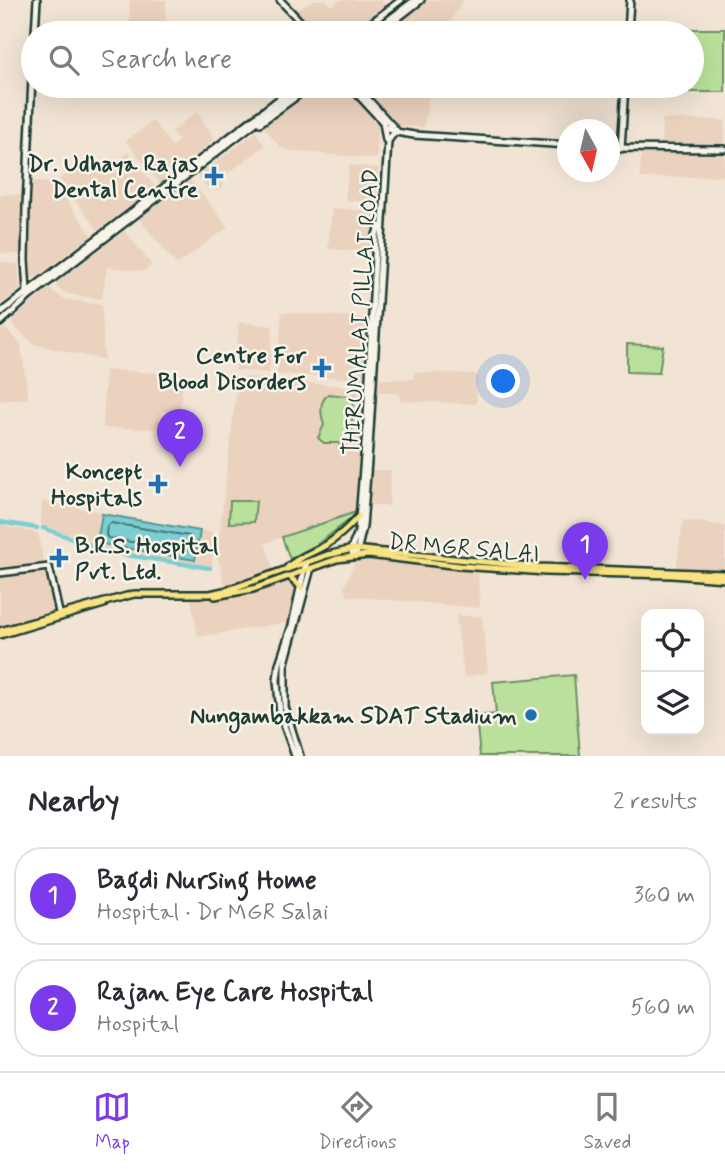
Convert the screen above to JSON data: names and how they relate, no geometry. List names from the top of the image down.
{
  "streets": {
    "main road": ["THIRUMALAI PILLAI ROAD", "DR MGR SALAI"]
  },
  "crossings": [
    ["THIRUMALAI PILLAI ROAD", "DR MGR SALAI"]
  ],
  "places": {
    "health": [
      "Dr. Udhaya Rajas Dental Centre",
      "Centre For Blood Disorders",
      "Koncept Hospitals",
      "B.R.S. Hospital Pvt. Ltd."
    ],
    "other": ["Nungambakkam SDAT Stadium"]
  },
  "north": "bottom",
  "page": {
    "search": "Search here",
    "pins": ["2", "1"],
    "heading": ["Nearby", "2 results"],
    "list": [
      {
        "mark": "1",
        "name": "Bagdi Nursing Home",
        "note": "Hospital · Dr MGR Salai",
        "value": "360 m"
      },
      {
        "mark": "2",
        "name": "Rajan Eye Care Hospital",
        "note": "Hospital",
        "value": "560 m"
      }
    ],
    "nav": ["Map", "Directions", "Saved"]
  }
}
